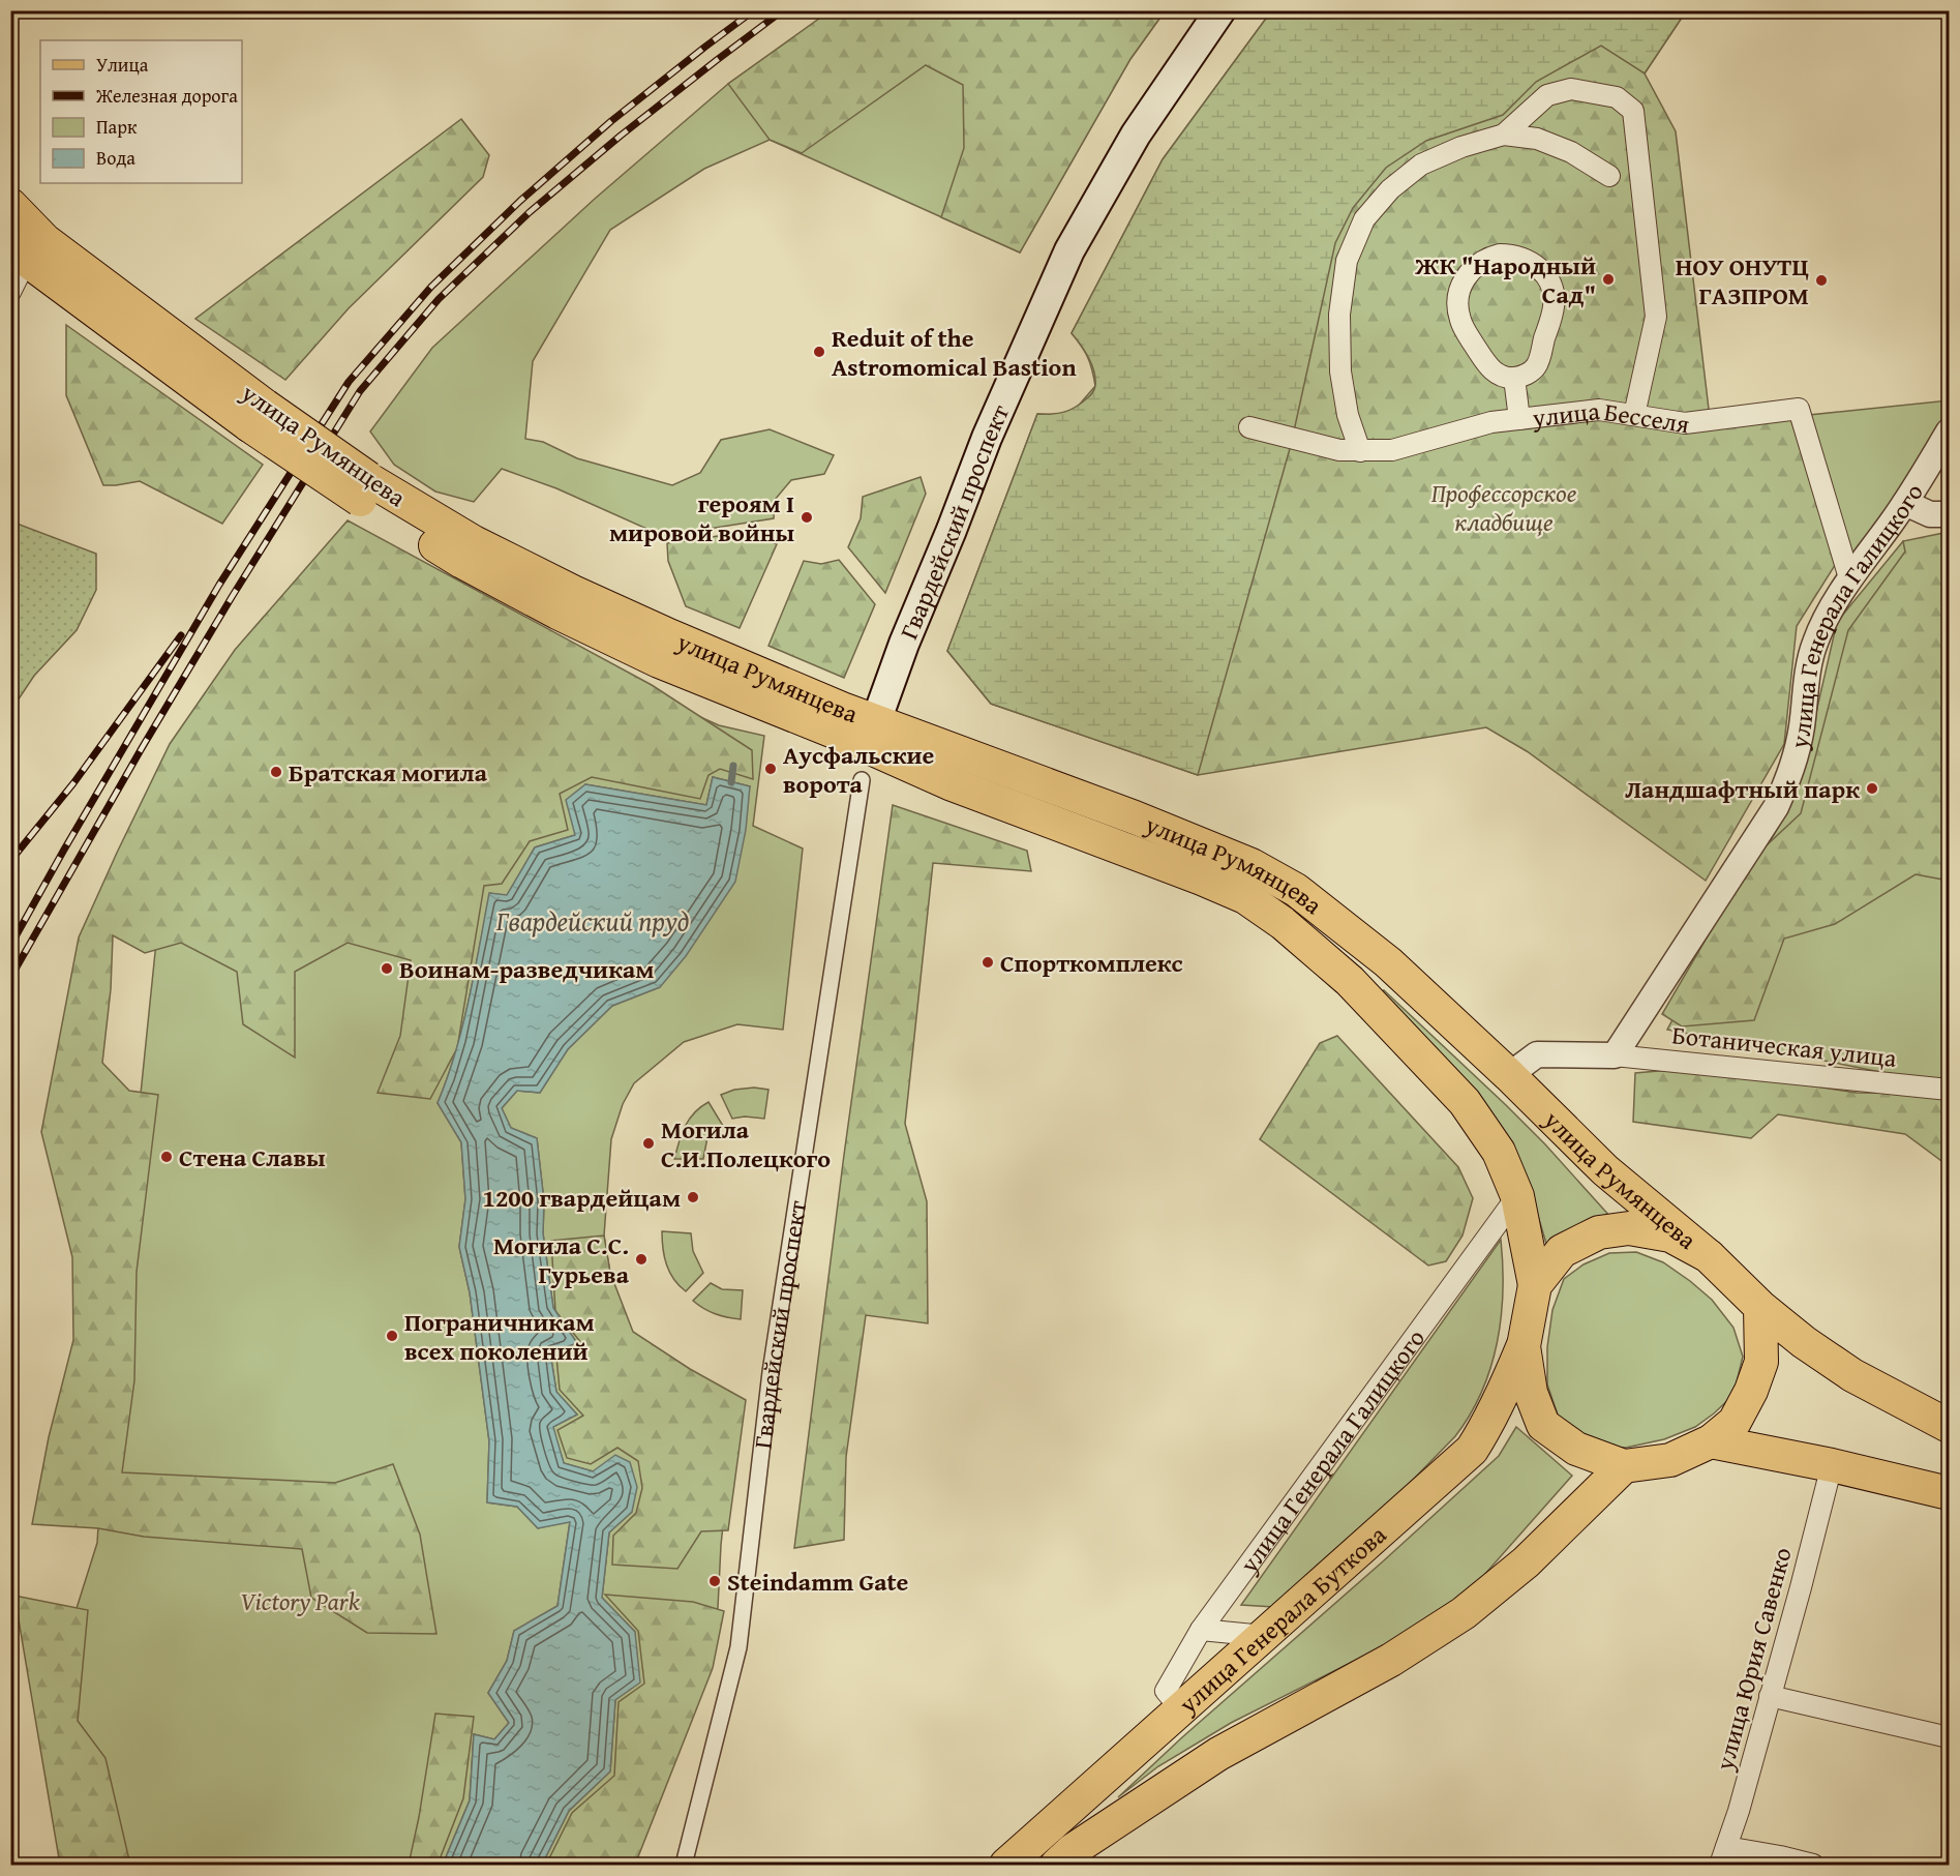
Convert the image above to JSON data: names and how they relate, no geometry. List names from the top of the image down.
{
  "streets": {
    "main road": ["улица Румянцева", "Гвардейский проспект", "улица Генерала Буткова"],
    "street": [
      "улица Бесселя",
      "улица Генерала Галицкого",
      "Ботаническая улица",
      "улица Юрия Савенко"
    ]
  },
  "crossings": [
    ["улица Бесселя", "улица Генерала Галицкого"],
    ["улица Румянцева", "Гвардейский проспект"],
    ["улица Румянцева", "улица Генерала Галицкого"],
    ["улица Генерала Галицкого", "Ботаническая улица"],
    ["улица Генерала Галицкого", "улица Генерала Буткова"]
  ],
  "water": ["Гвардейский пруд"],
  "parks": ["Профессорское кладбище", "Victory Park"],
  "places": [
    "ЖК \"Народный Сад\"",
    "НОУ ОНУТЦ ГАЗПРОМ",
    "Reduit of the Astromomical Bastion",
    "героям I мировой войны",
    "Аусфальские ворота",
    "Братская могила",
    "Ландшафтный парк",
    "Спорткомплекс",
    "Воинам-разведчикам",
    "Могила С.И.Полецкого",
    "Стена Славы",
    "1200 гвардейцам",
    "Могила С.С. Гурьева",
    "Пограничникам всех поколений",
    "Steindamm Gate"
  ],
  "legend": [
    "Улица",
    "Железная дорога",
    "Парк",
    "Вода"
  ]
}
